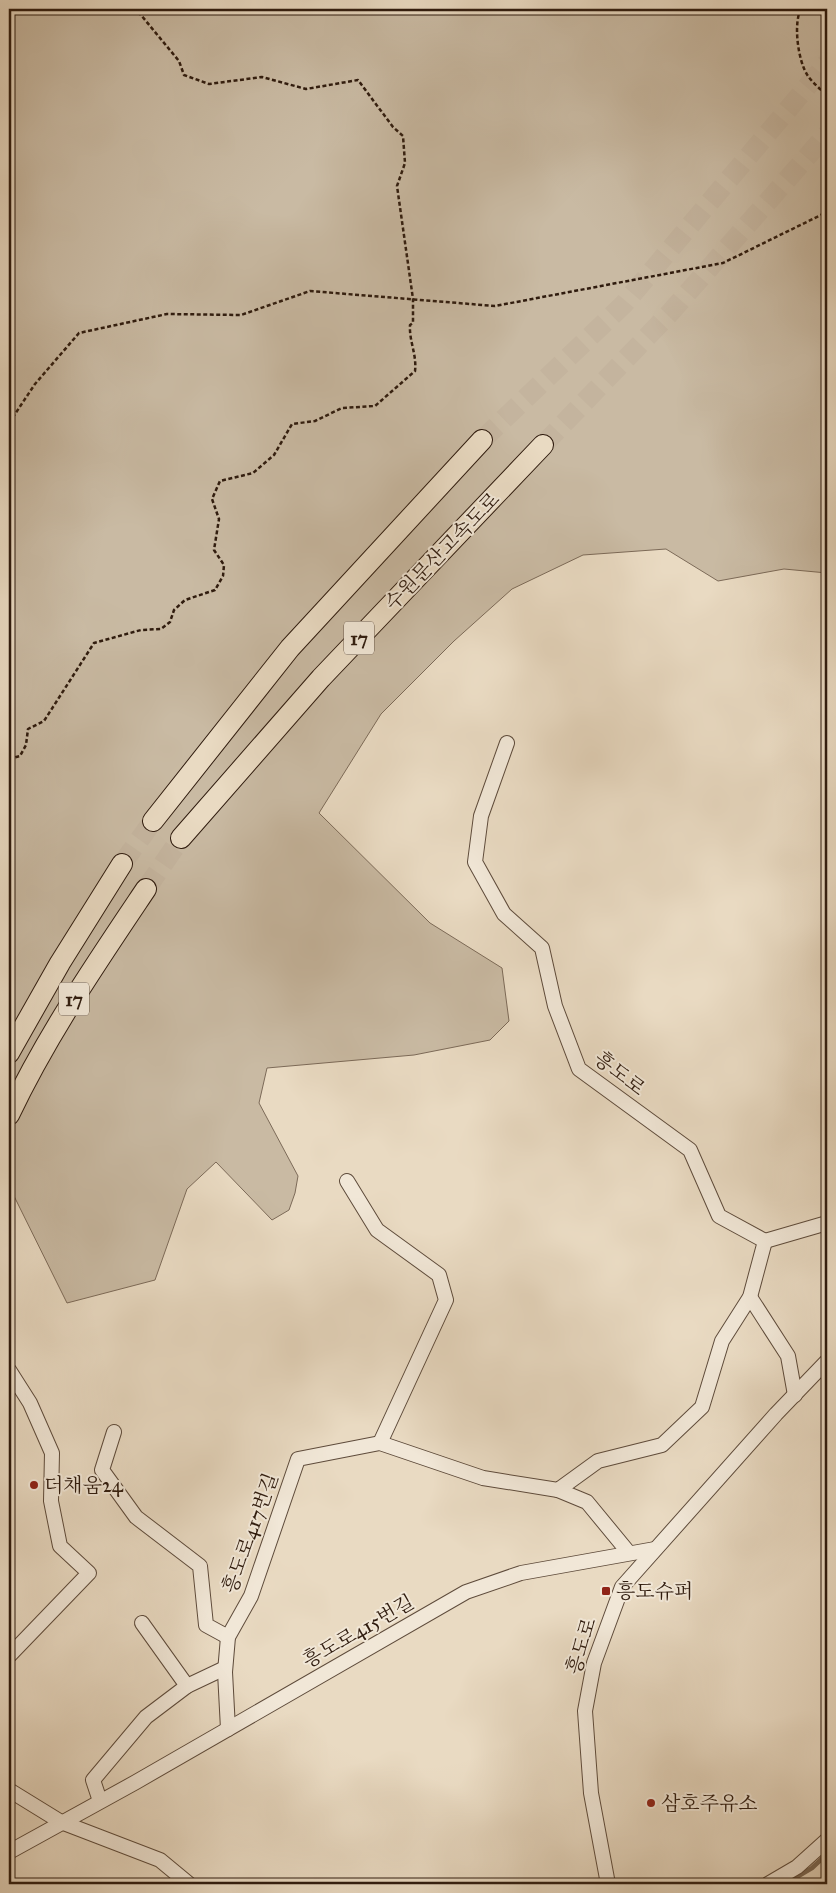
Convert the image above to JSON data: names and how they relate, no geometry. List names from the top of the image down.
{
  "streets": {
    "highway": ["수원문산고속도로", "17"],
    "street": ["흥도로", "흥도로417번길", "흥도로415번길"]
  },
  "crossings": [
    ["흥도로", "흥도로415번길"],
    ["흥도로417번길", "흥도로415번길"]
  ],
  "places": {
    "other": ["더채움24", "삼호주유소"],
    "transit": ["흥도슈퍼"]
  }
}
